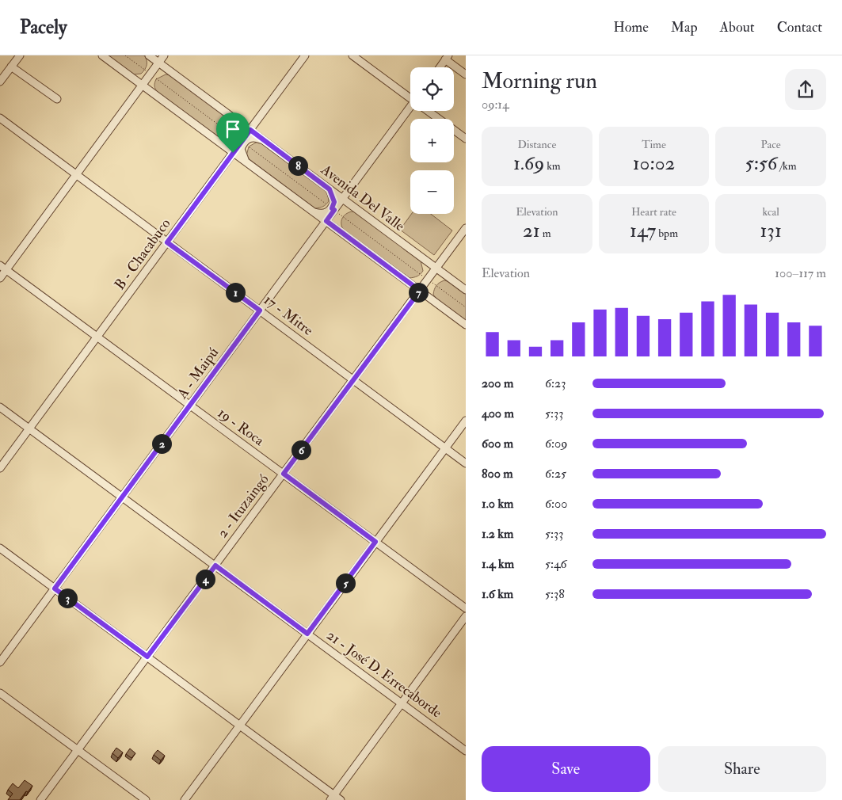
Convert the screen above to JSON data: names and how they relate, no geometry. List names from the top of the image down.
{
  "streets": {
    "street": [
      "Avenida Del Valle",
      "B - Chacabuco",
      "17 - Mitre",
      "A - Maipú",
      "19 - Roca",
      "2 - Ituzaingó",
      "21 - José D. Errecaborde"
    ]
  },
  "crossings": [
    ["Avenida Del Valle", "B - Chacabuco"],
    ["Avenida Del Valle", "A - Maipú"],
    ["Avenida Del Valle", "2 - Ituzaingó"],
    ["B - Chacabuco", "17 - Mitre"],
    ["B - Chacabuco", "19 - Roca"],
    ["B - Chacabuco", "21 - José D. Errecaborde"],
    ["17 - Mitre", "A - Maipú"],
    ["17 - Mitre", "2 - Ituzaingó"],
    ["A - Maipú", "19 - Roca"],
    ["A - Maipú", "21 - José D. Errecaborde"],
    ["19 - Roca", "2 - Ituzaingó"],
    ["2 - Ituzaingó", "21 - José D. Errecaborde"]
  ],
  "page": {
    "header": "Pacely",
    "nav": [
      "Home",
      "Map",
      "About",
      "Contact"
    ],
    "heading": ["Morning run", "09:14"],
    "map_buttons": ["+", "−"],
    "stats": [
      ["Distance", "1.69 km"],
      ["Time", "10:02"],
      ["Pace", "5:56 /km"],
      ["Elevation", "21 m"],
      ["Heart rate", "147 bpm"],
      ["kcal", "131"]
    ],
    "pins": [
      "8",
      "1",
      "7",
      "2",
      "6",
      "4",
      "5",
      "3"
    ],
    "chart": ["Elevation", "100–117 m"],
    "list": [
      {
        "name": "200 m",
        "note": "6:23"
      },
      {
        "name": "400 m",
        "note": "5:33"
      },
      {
        "name": "600 m",
        "note": "6:09"
      },
      {
        "name": "800 m",
        "note": "6:25"
      },
      {
        "name": "1.0 km",
        "note": "6:00"
      },
      {
        "name": "1.2 km",
        "note": "5:33"
      },
      {
        "name": "1.4 km",
        "note": "5:46"
      },
      {
        "name": "1.6 km",
        "note": "5:38"
      }
    ],
    "buttons": ["Save", "Share"]
  }
}
